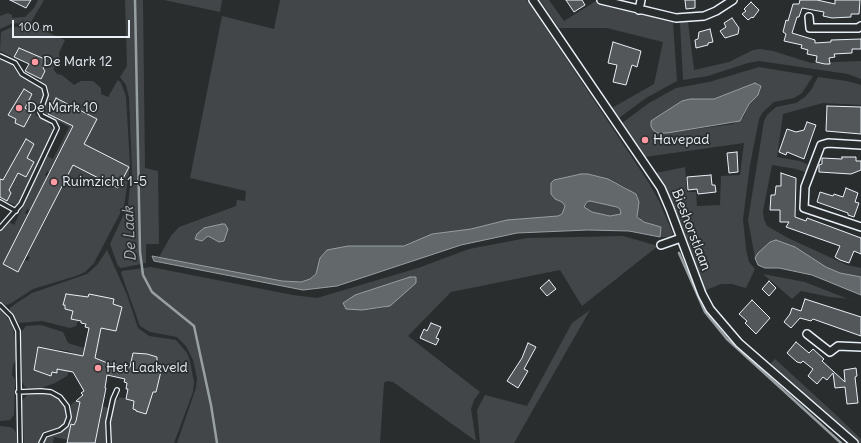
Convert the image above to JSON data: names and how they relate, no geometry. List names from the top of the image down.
{
  "streets": {
    "street": ["Bieshorstlaan"]
  },
  "water": ["De Laak"],
  "places": [
    "De Mark 12",
    "De Mark 10",
    "Havepad",
    "Ruimzicht 1-5",
    "Het Laakveld"
  ],
  "scale_bar": "100 m"
}
